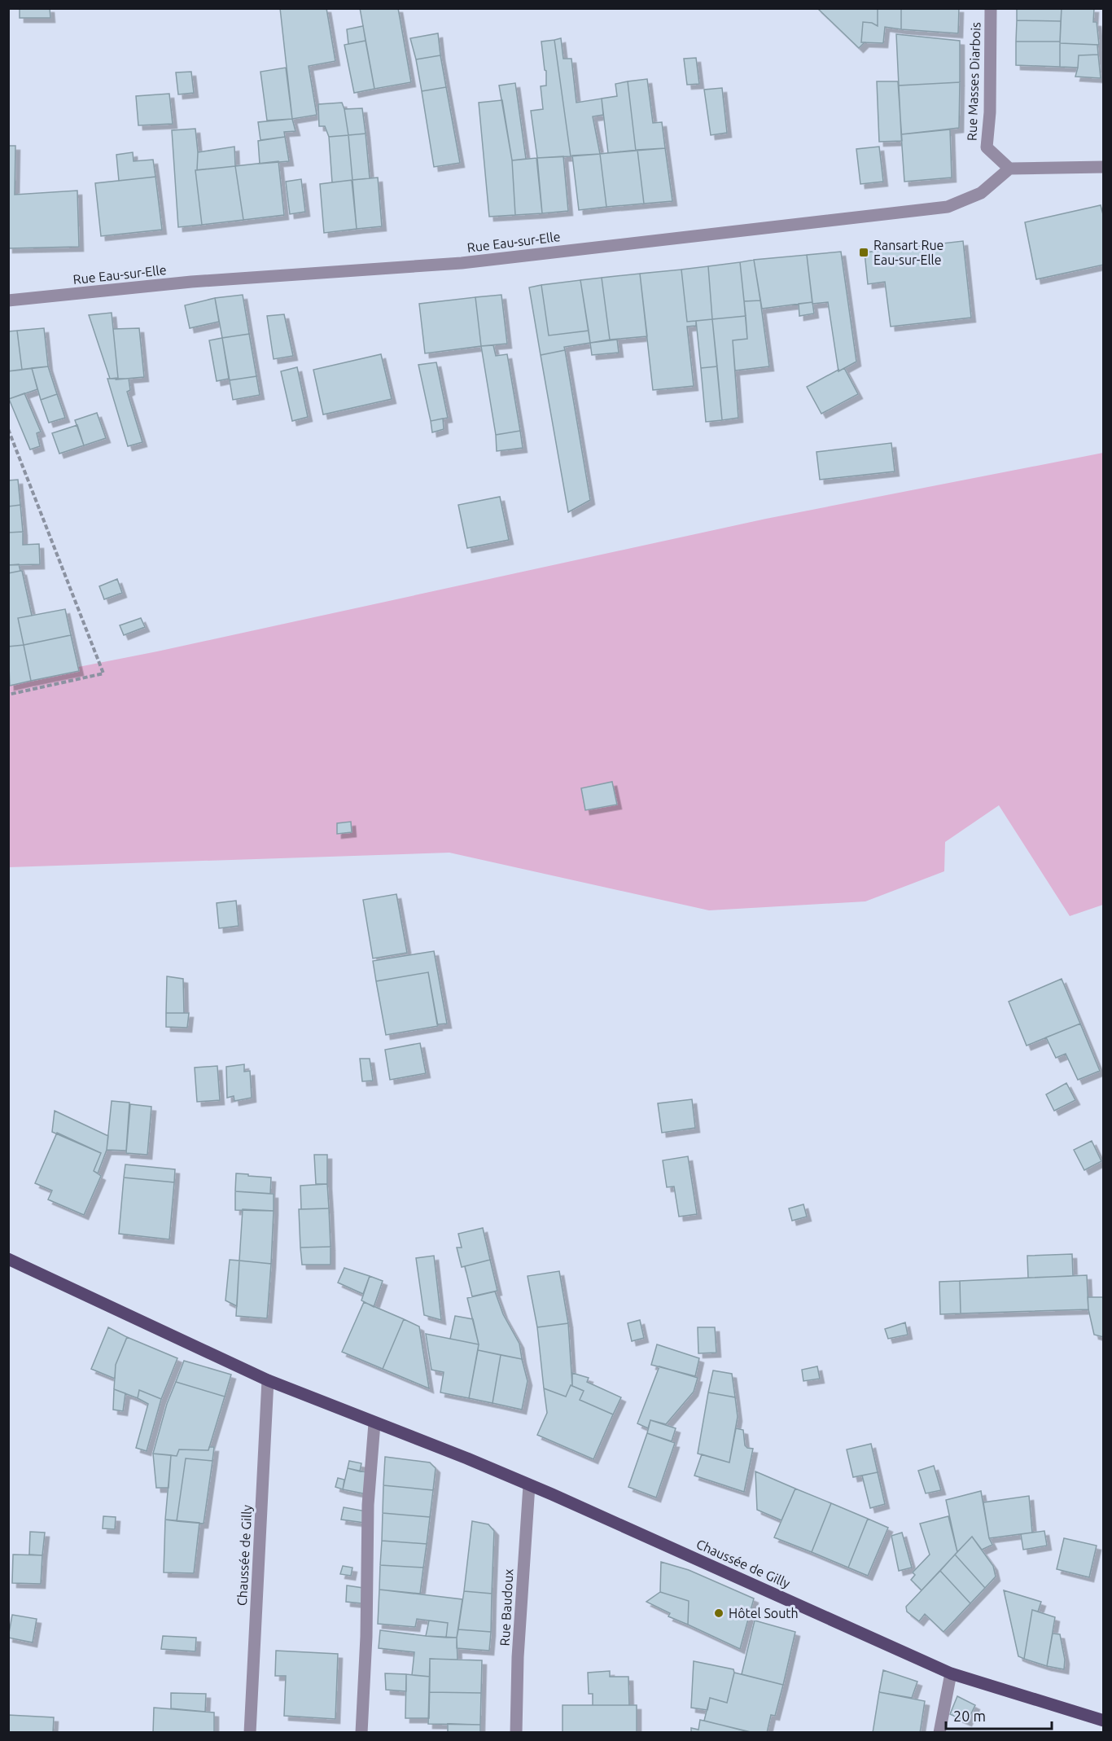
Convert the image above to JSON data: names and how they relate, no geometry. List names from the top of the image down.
{
  "streets": {
    "main road": ["Chaussée de Gilly"],
    "street": ["Rue Masses Diarbois", "Rue Eau-sur-Elle", "Rue Baudoux"]
  },
  "crossings": [
    ["Rue Masses Diarbois", "Rue Eau-sur-Elle"],
    ["Chaussée de Gilly", "Rue Baudoux"]
  ],
  "places": {
    "transit": ["Ransart Rue Eau-sur-Elle"],
    "other": ["Hôtel South"]
  },
  "scale_bar": "20 m"
}
